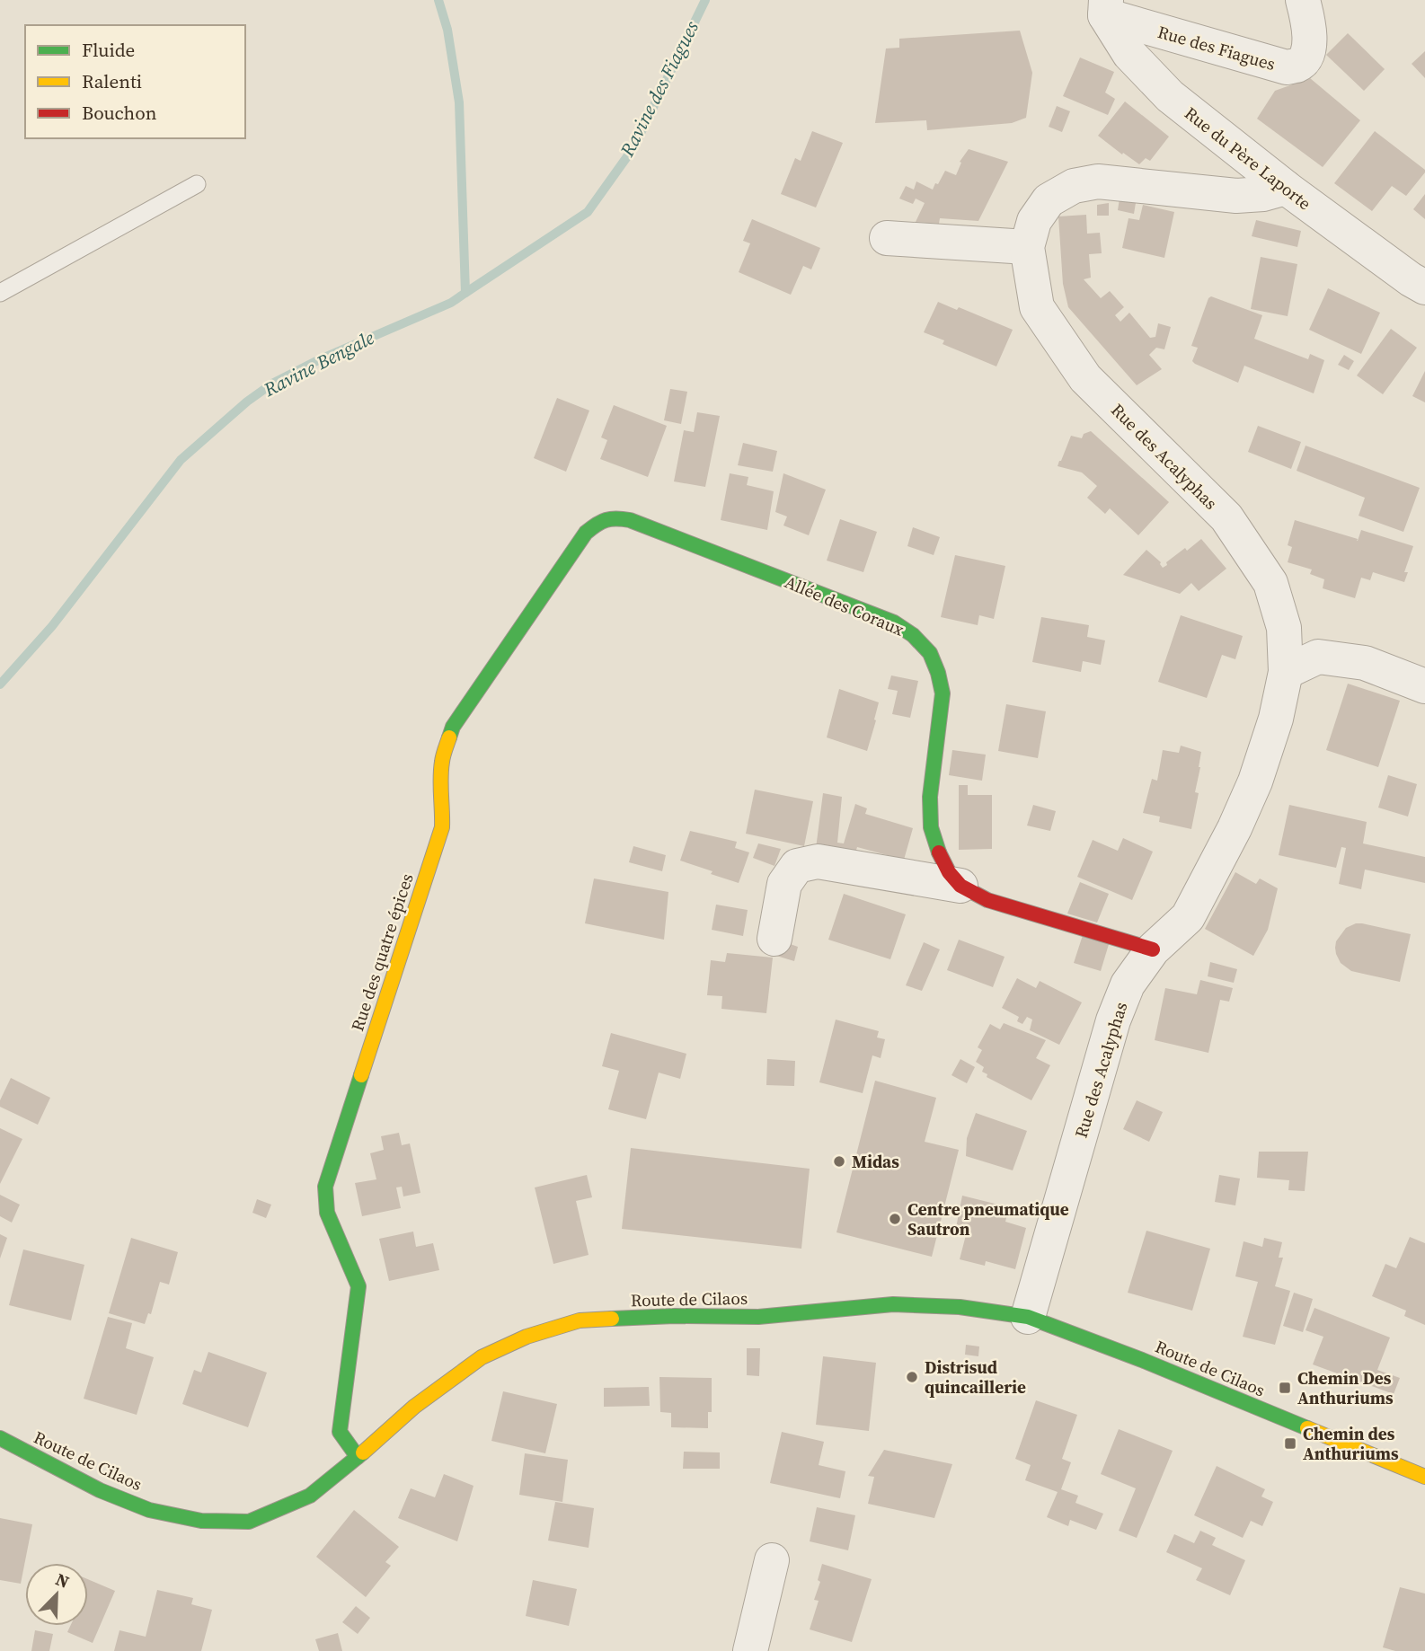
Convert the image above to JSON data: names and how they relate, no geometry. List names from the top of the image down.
{
  "streets": {
    "street": [
      "Rue des Fiagues",
      "Rue du Père Laporte",
      "Rue des Acalyphas",
      "Allée des Coraux",
      "Rue des quatre épices",
      "Route de Cilaos"
    ]
  },
  "crossings": [
    ["Rue des Fiagues", "Rue du Père Laporte"],
    ["Rue du Père Laporte", "Rue des Acalyphas"],
    ["Rue des Acalyphas", "Allée des Coraux"],
    ["Rue des Acalyphas", "Route de Cilaos"],
    ["Allée des Coraux", "Rue des quatre épices"],
    ["Rue des quatre épices", "Route de Cilaos"]
  ],
  "water": ["Ravine des Fiagues", "Ravine Bengale"],
  "places": {
    "other": ["Midas", "Centre pneumatique Sautron", "Distrisud quincaillerie"],
    "transit": ["Chemin Des Anthuriums", "Chemin des Anthuriums"]
  },
  "legend": ["Fluide", "Ralenti", "Bouchon"],
  "north": "top right"
}
